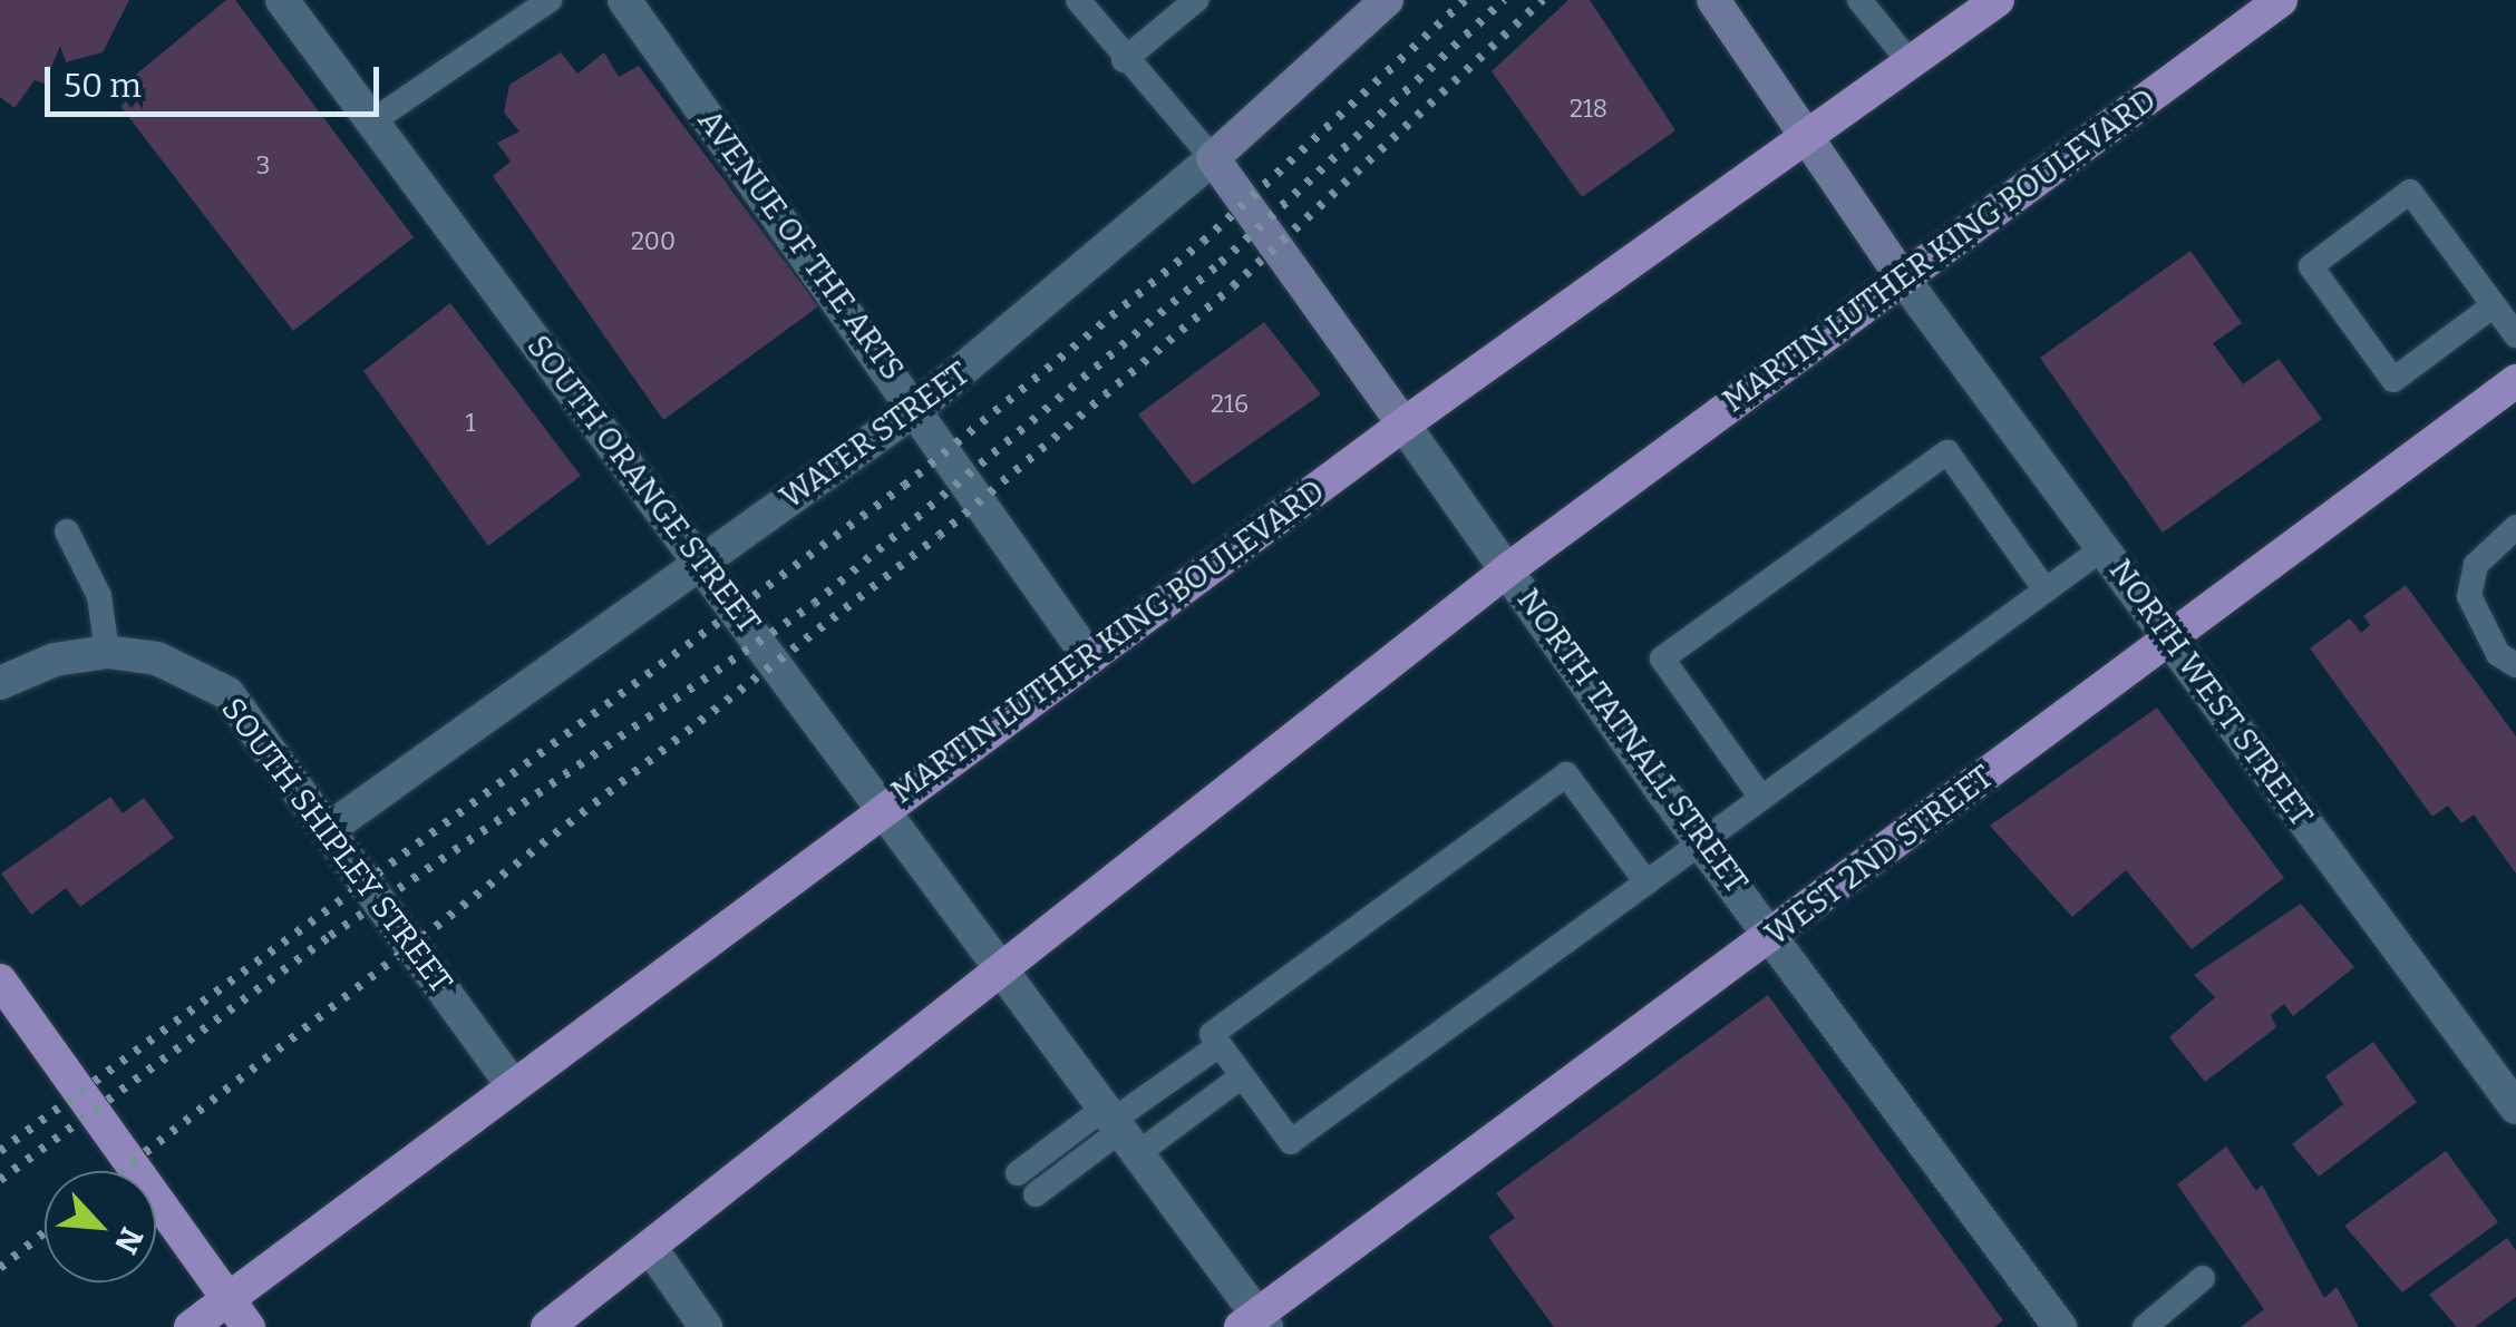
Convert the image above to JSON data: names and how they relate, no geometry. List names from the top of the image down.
{
  "streets": {
    "main road": ["MARTIN LUTHER KING BOULEVARD", "WEST 2ND STREET"],
    "street": [
      "AVENUE OF THE ARTS",
      "WATER STREET",
      "SOUTH ORANGE STREET",
      "NORTH WEST STREET",
      "NORTH TATNALL STREET",
      "SOUTH SHIPLEY STREET"
    ]
  },
  "crossings": [
    ["AVENUE OF THE ARTS", "MARTIN LUTHER KING BOULEVARD"],
    ["AVENUE OF THE ARTS", "WATER STREET"],
    ["MARTIN LUTHER KING BOULEVARD", "SOUTH ORANGE STREET"],
    ["MARTIN LUTHER KING BOULEVARD", "NORTH WEST STREET"],
    ["MARTIN LUTHER KING BOULEVARD", "NORTH TATNALL STREET"],
    ["MARTIN LUTHER KING BOULEVARD", "SOUTH SHIPLEY STREET"],
    ["WATER STREET", "SOUTH ORANGE STREET"],
    ["WATER STREET", "SOUTH SHIPLEY STREET"],
    ["SOUTH ORANGE STREET", "WEST 2ND STREET"],
    ["NORTH WEST STREET", "WEST 2ND STREET"],
    ["NORTH TATNALL STREET", "WEST 2ND STREET"]
  ],
  "house_numbers": [
    "218",
    "3",
    "200",
    "216",
    "1"
  ],
  "scale_bar": "50 m",
  "north": "bottom right"
}
